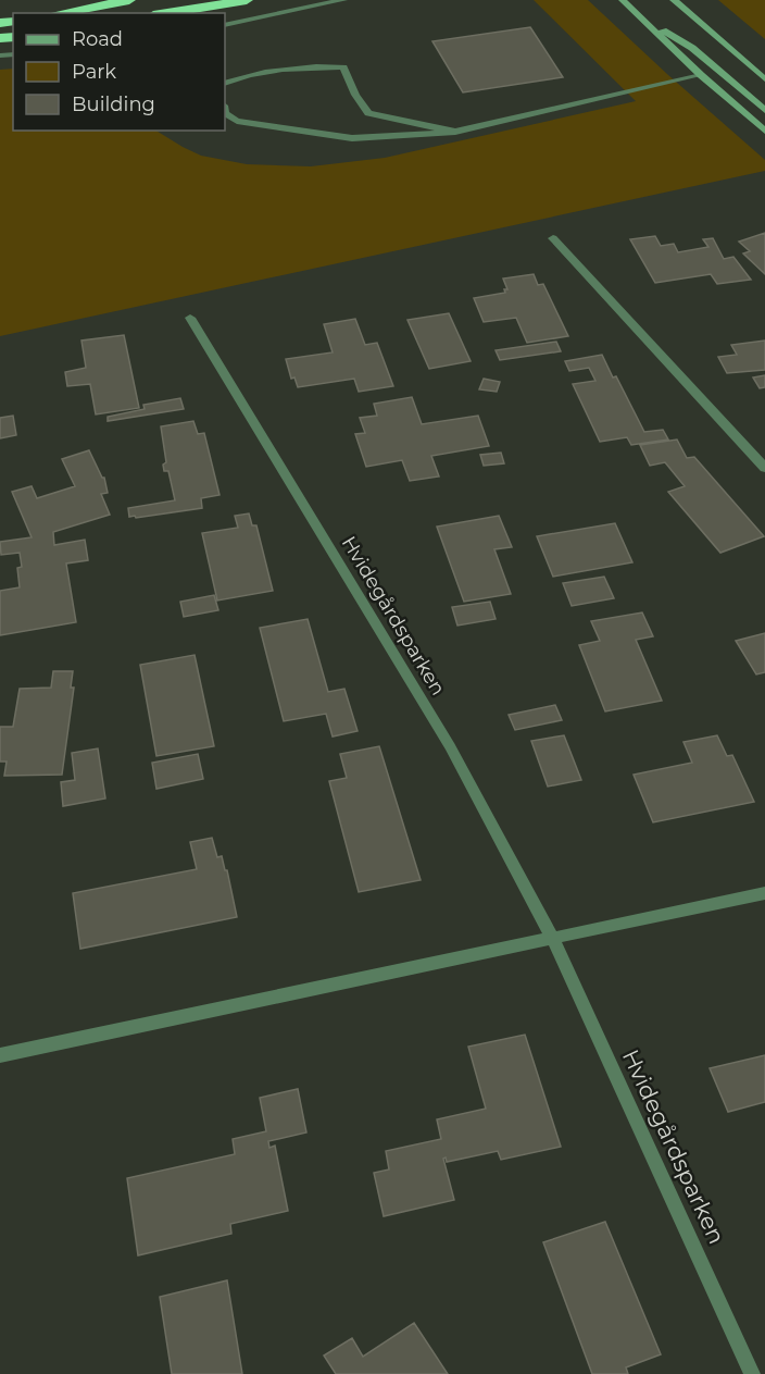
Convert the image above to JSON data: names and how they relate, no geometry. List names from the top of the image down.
{
  "streets": {
    "street": ["Hvidegårdsparken"]
  },
  "legend": ["Road", "Park", "Building"]
}
